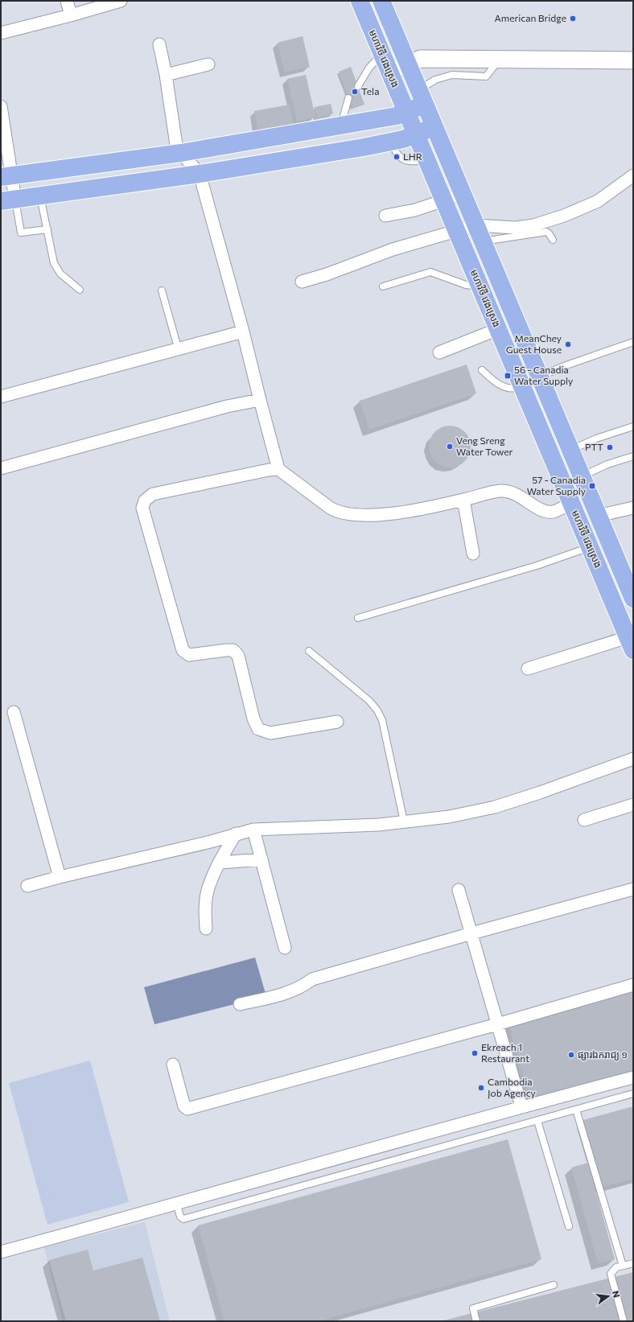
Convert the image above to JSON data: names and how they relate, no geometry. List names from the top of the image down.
{
  "streets": {
    "main road": ["មហាវិថី វេងស្រេង"]
  },
  "places": {
    "other": [
      "American Bridge",
      "Tela",
      "LHR",
      "MeanChey Guest House",
      "Veng Sreng Water Tower",
      "PTT",
      "Ekreach 1 Restaurant",
      "ផ្សារឯករាជ្យ ១",
      "Cambodia Job Agency"
    ],
    "transit": ["56 - Canadia Water Supply", "57 - Canadia Water Supply"]
  },
  "north": "right"
}
